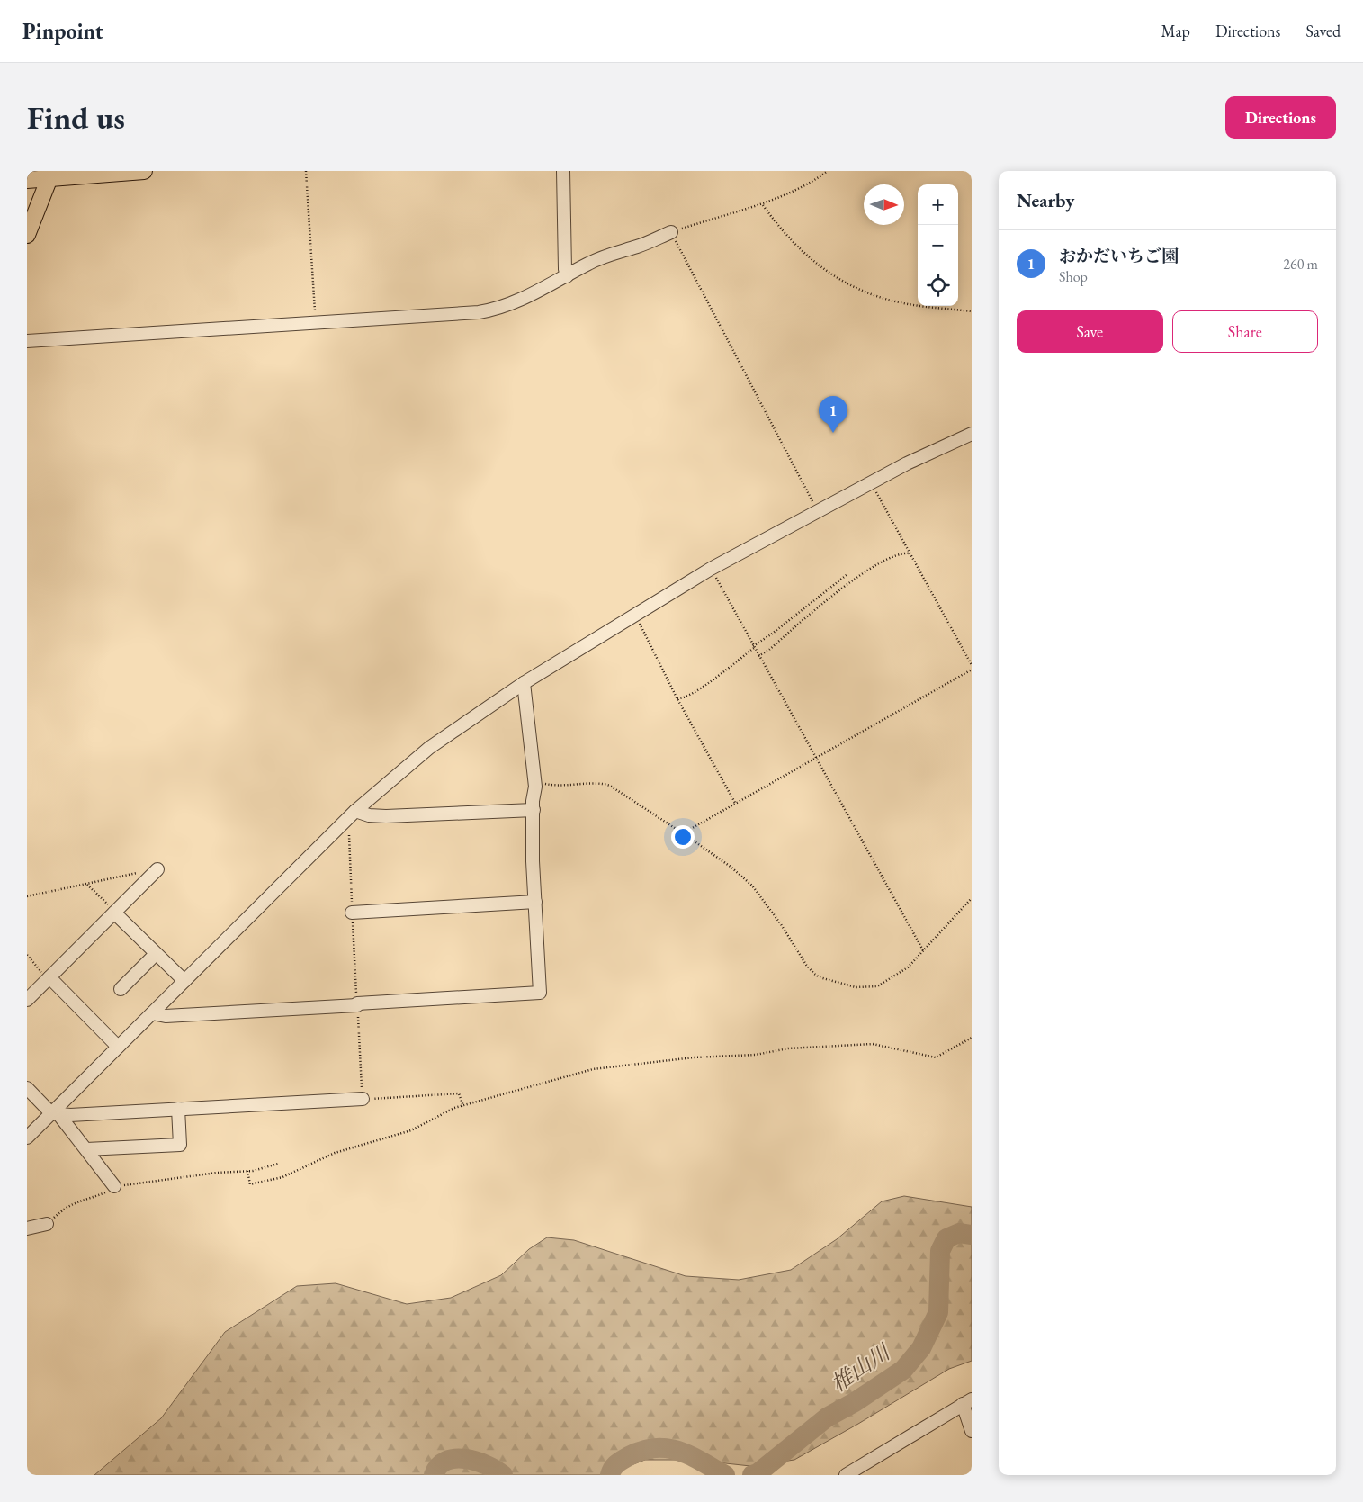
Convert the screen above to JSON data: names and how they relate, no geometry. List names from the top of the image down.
{
  "water": ["椎山川"],
  "north": "right",
  "page": {
    "header": "Pinpoint",
    "nav": ["Map", "Directions", "Saved"],
    "buttons": [
      "Directions",
      ["Save", "Share"]
    ],
    "title": "Find us",
    "heading": "Nearby",
    "map_buttons": ["+", "−"],
    "list": [
      {
        "mark": "1",
        "name": "おかだいちご園",
        "note": "Shop",
        "value": "260 m"
      }
    ],
    "pins": "1"
  }
}
